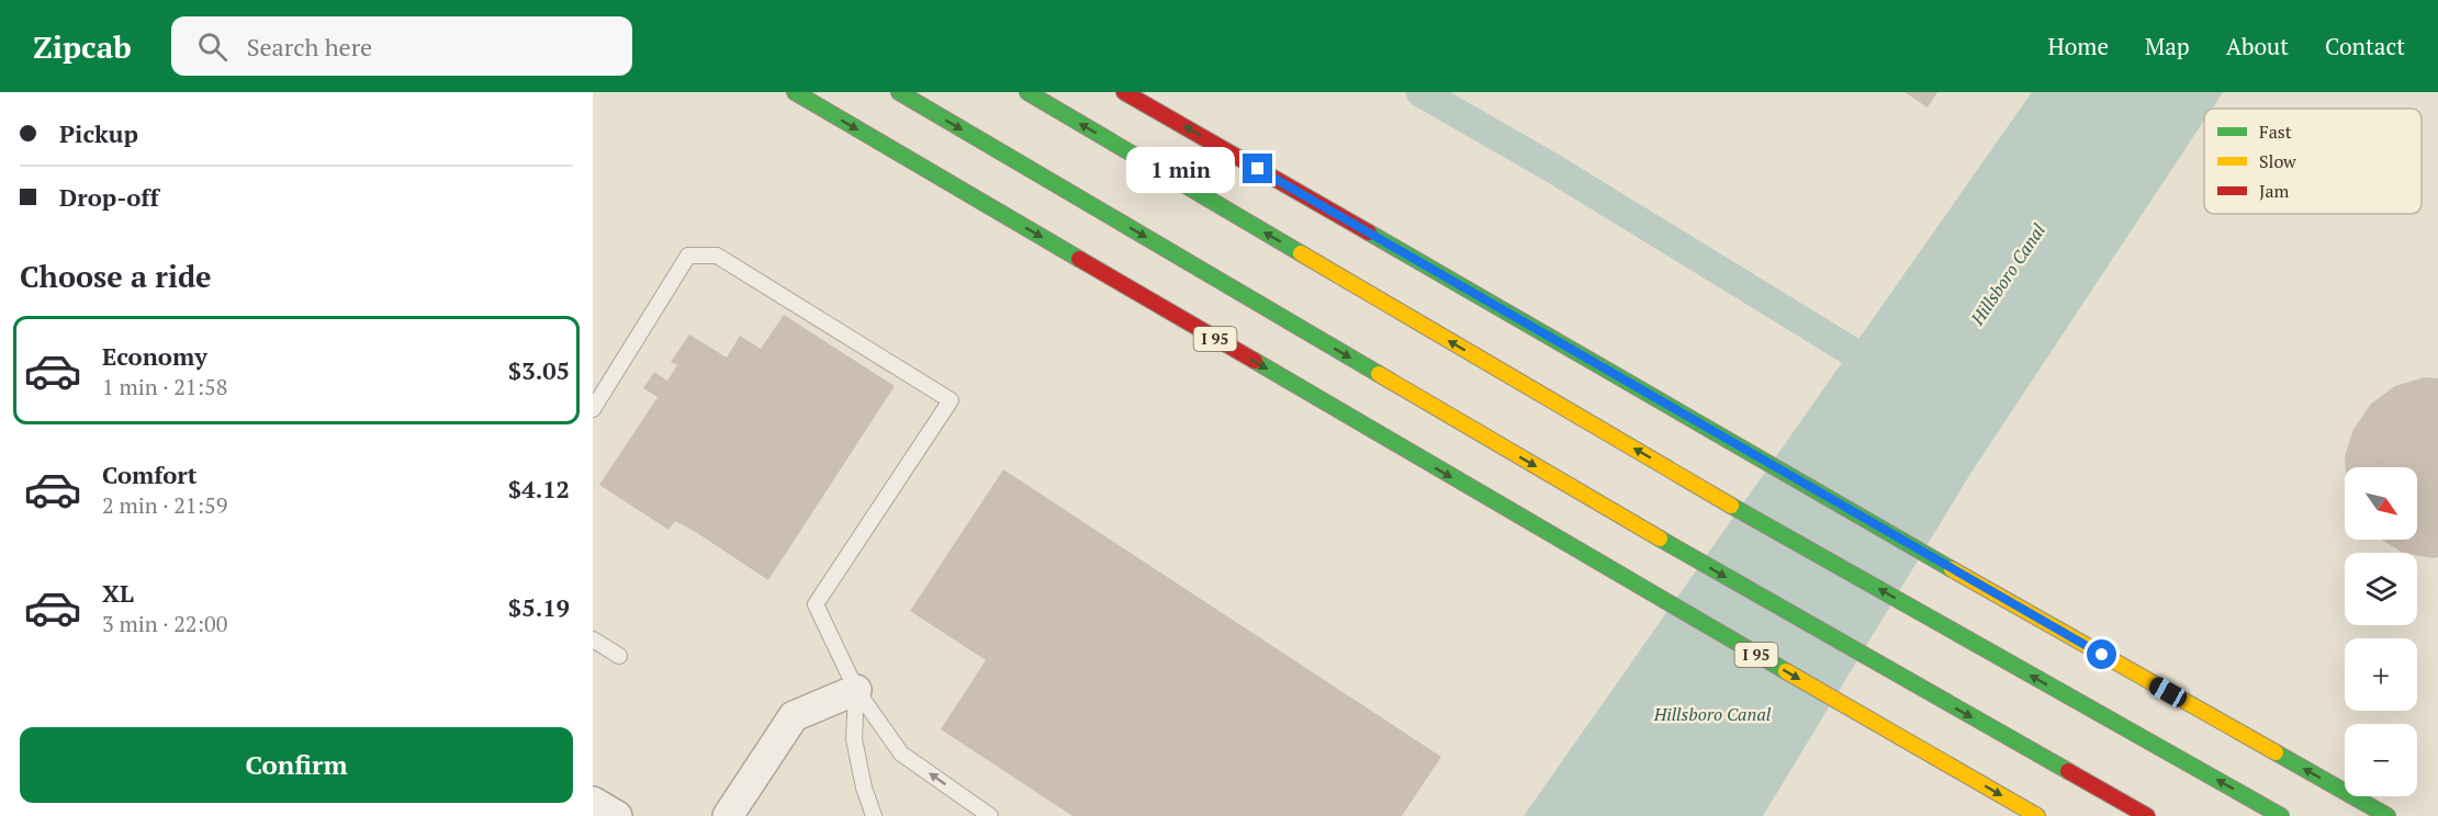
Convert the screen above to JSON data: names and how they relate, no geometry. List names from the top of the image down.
{
  "streets": {
    "highway": ["I 95"]
  },
  "water": ["Hillsboro Canal"],
  "legend": ["Fast", "Slow", "Jam"],
  "north": "bottom right",
  "page": {
    "header": "Zipcab",
    "search": "Search here",
    "nav": [
      "Home",
      "Map",
      "About",
      "Contact"
    ],
    "banner": ["Pickup", "Drop-off"],
    "bubble": "1 min",
    "heading": "Choose a ride",
    "list": [
      {
        "name": "Economy",
        "note": "1 min · 21:58",
        "value": "$3.05"
      },
      {
        "name": "Comfort",
        "note": "2 min · 21:59",
        "value": "$4.12"
      },
      {
        "name": "XL",
        "note": "3 min · 22:00",
        "value": "$5.19"
      }
    ],
    "map_buttons": ["+", "−"],
    "buttons": "Confirm"
  }
}
